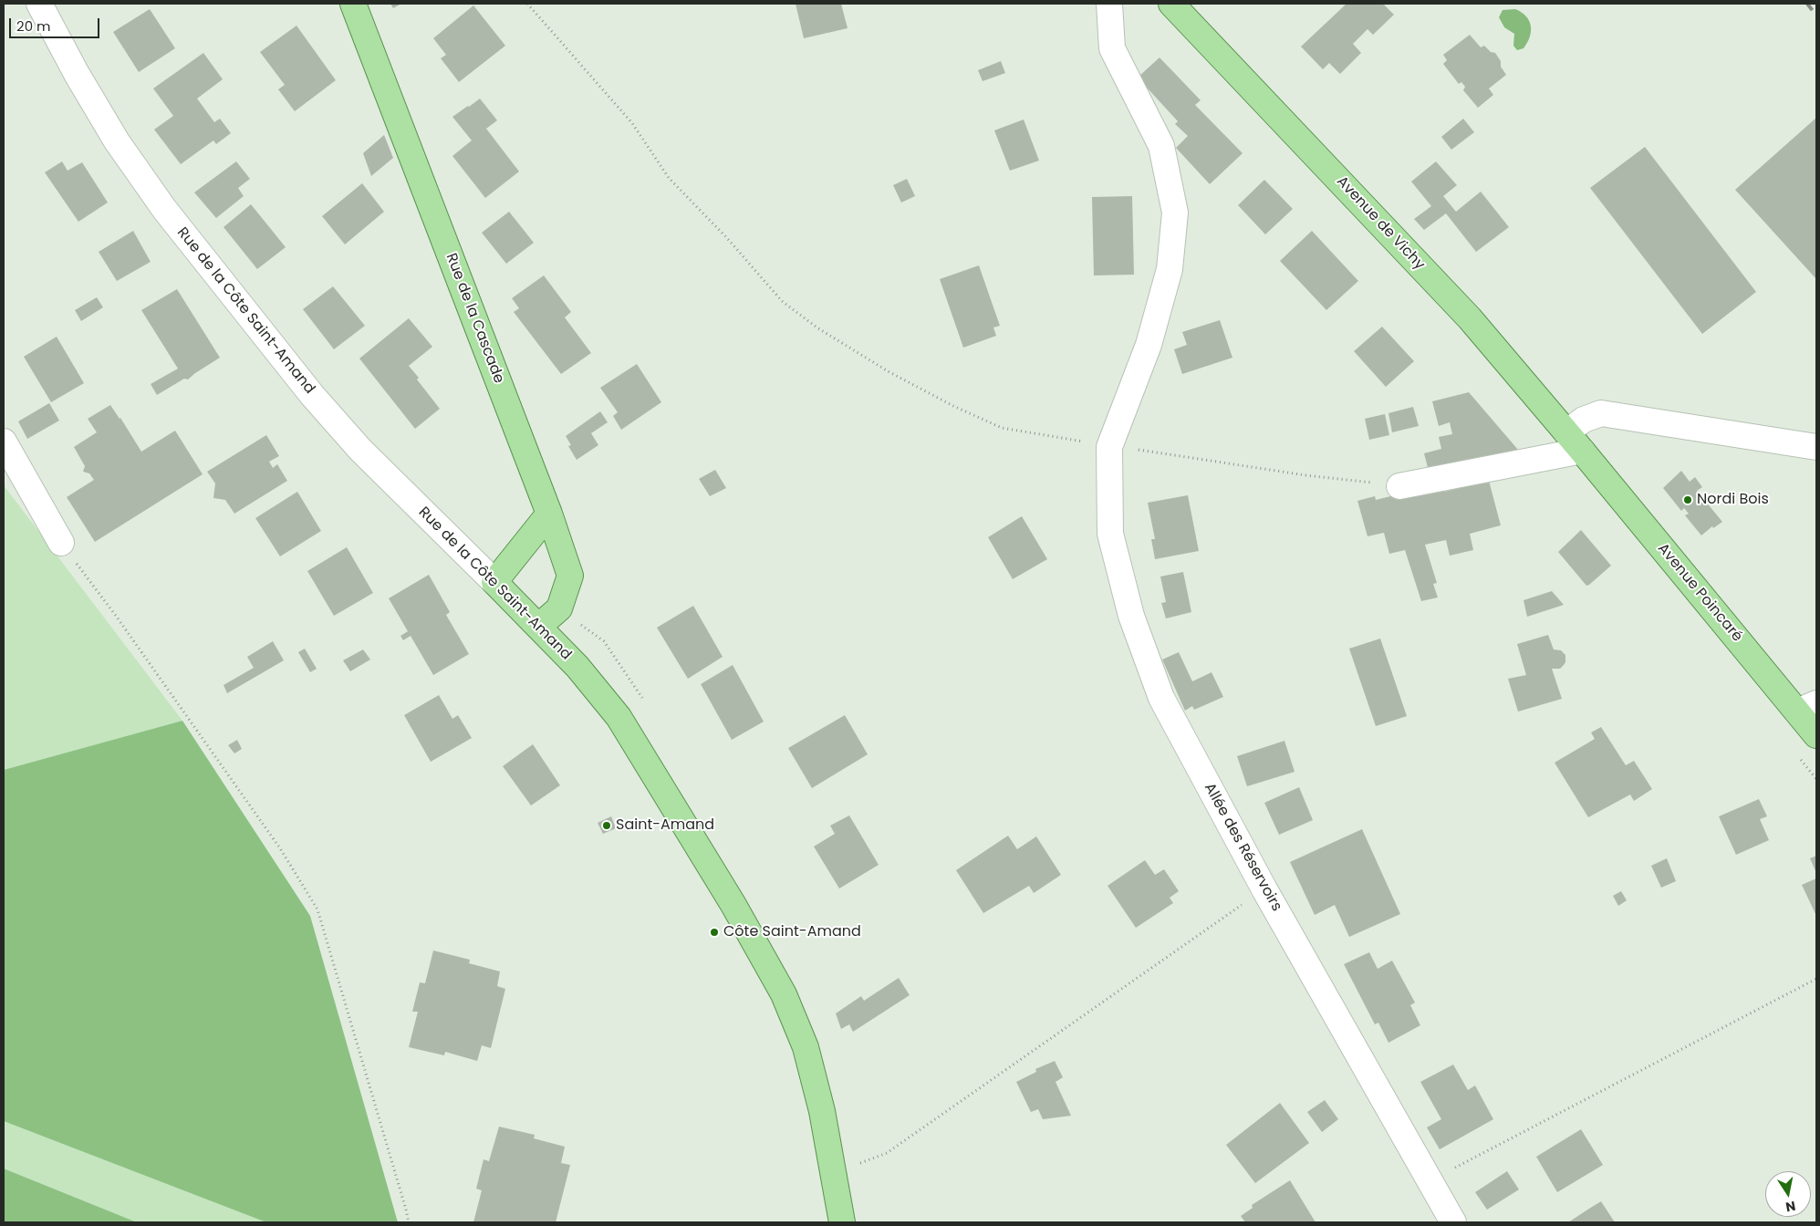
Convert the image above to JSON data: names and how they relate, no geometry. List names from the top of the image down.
{
  "streets": {
    "main road": [
      "Avenue de Vichy",
      "Rue de la Côte Saint-Amand",
      "Rue de la Cascade",
      "Avenue Poincaré"
    ],
    "street": ["Allée des Réservoirs"]
  },
  "crossings": [
    ["Avenue de Vichy", "Avenue Poincaré"],
    ["Rue de la Côte Saint-Amand", "Rue de la Cascade"]
  ],
  "places": ["Nordi Bois", "Saint-Amand", "Côte Saint-Amand"],
  "scale_bar": "20 m",
  "north": "bottom"
}
